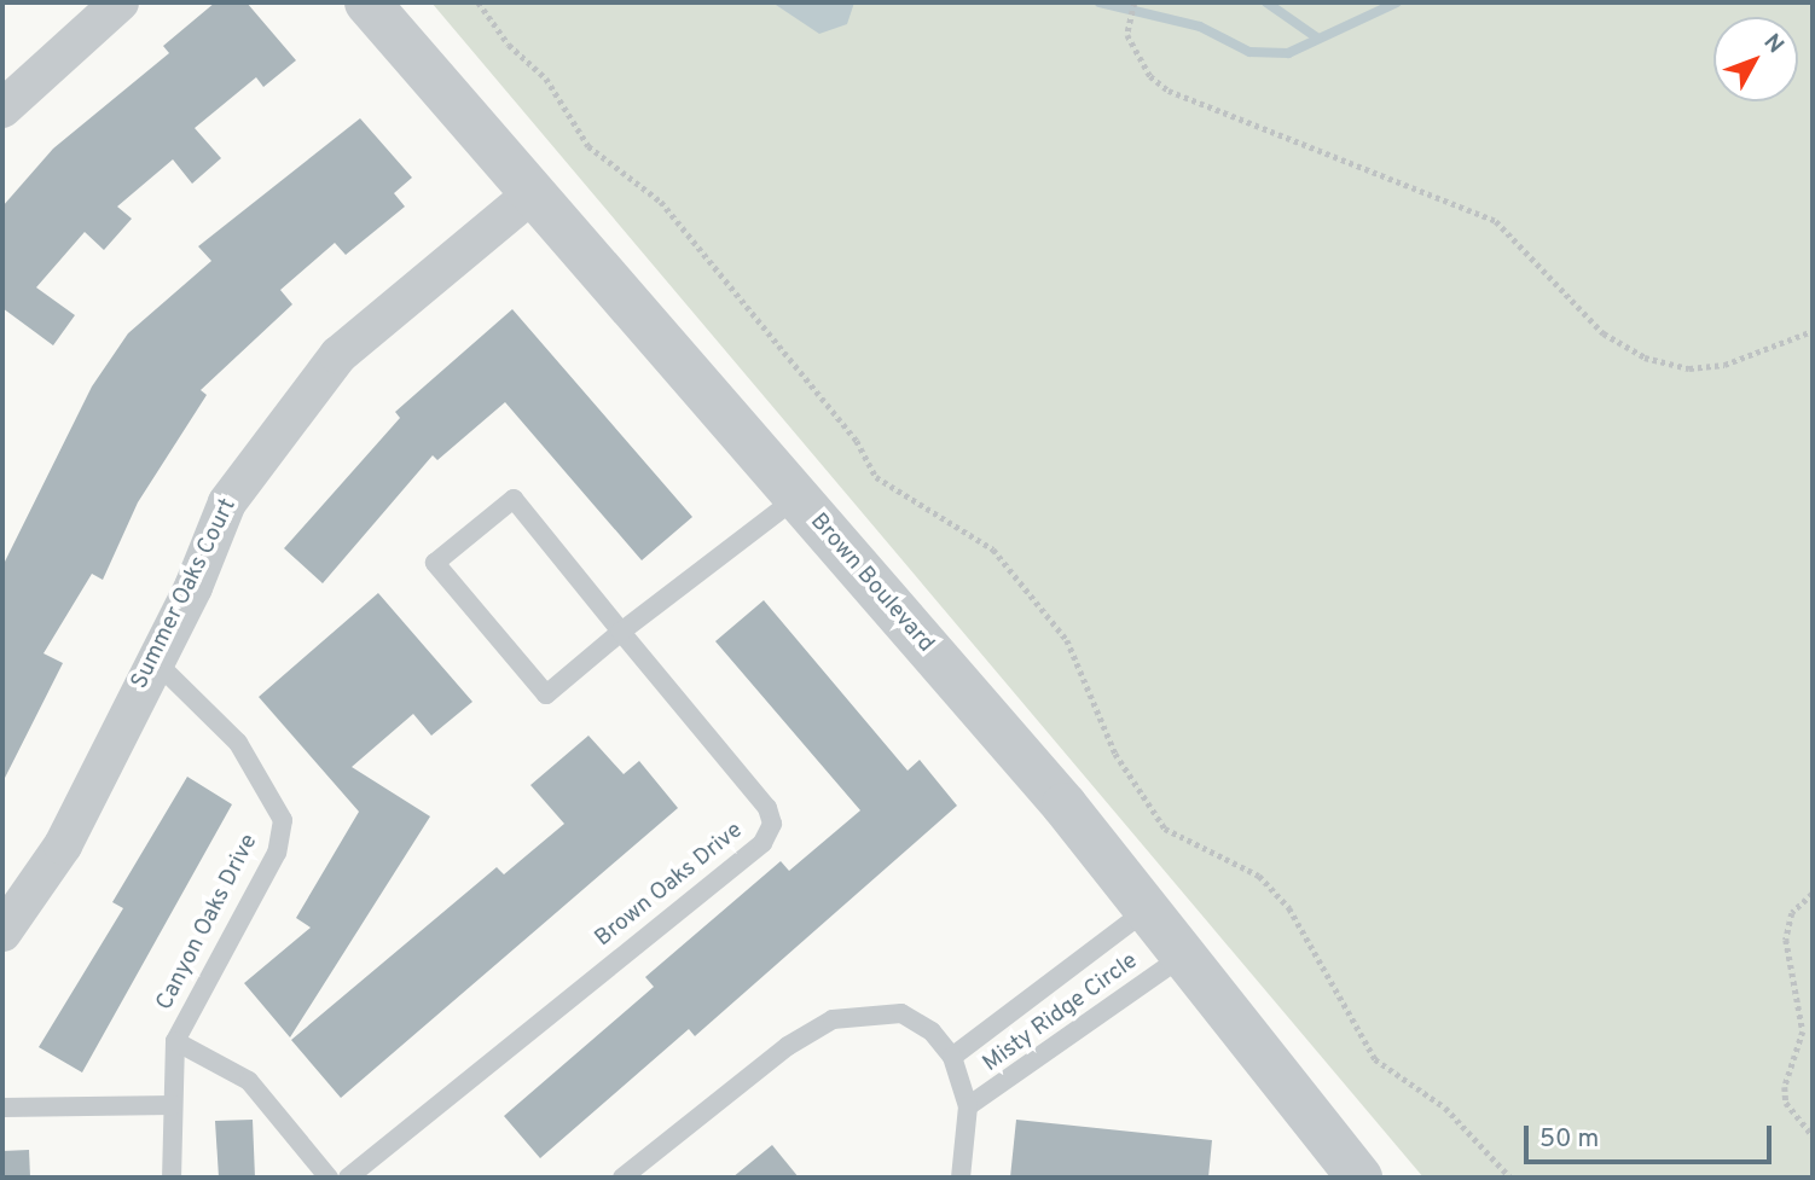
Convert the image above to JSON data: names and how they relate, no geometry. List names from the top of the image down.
{
  "streets": {
    "street": ["Brown Boulevard", "Summer Oaks Court"],
    "lane": ["Brown Oaks Drive", "Canyon Oaks Drive", "Misty Ridge Circle"]
  },
  "crossings": [
    ["Brown Boulevard", "Summer Oaks Court"],
    ["Brown Boulevard", "Misty Ridge Circle"],
    ["Summer Oaks Court", "Canyon Oaks Drive"]
  ],
  "scale_bar": "50 m",
  "north": "top right"
}
